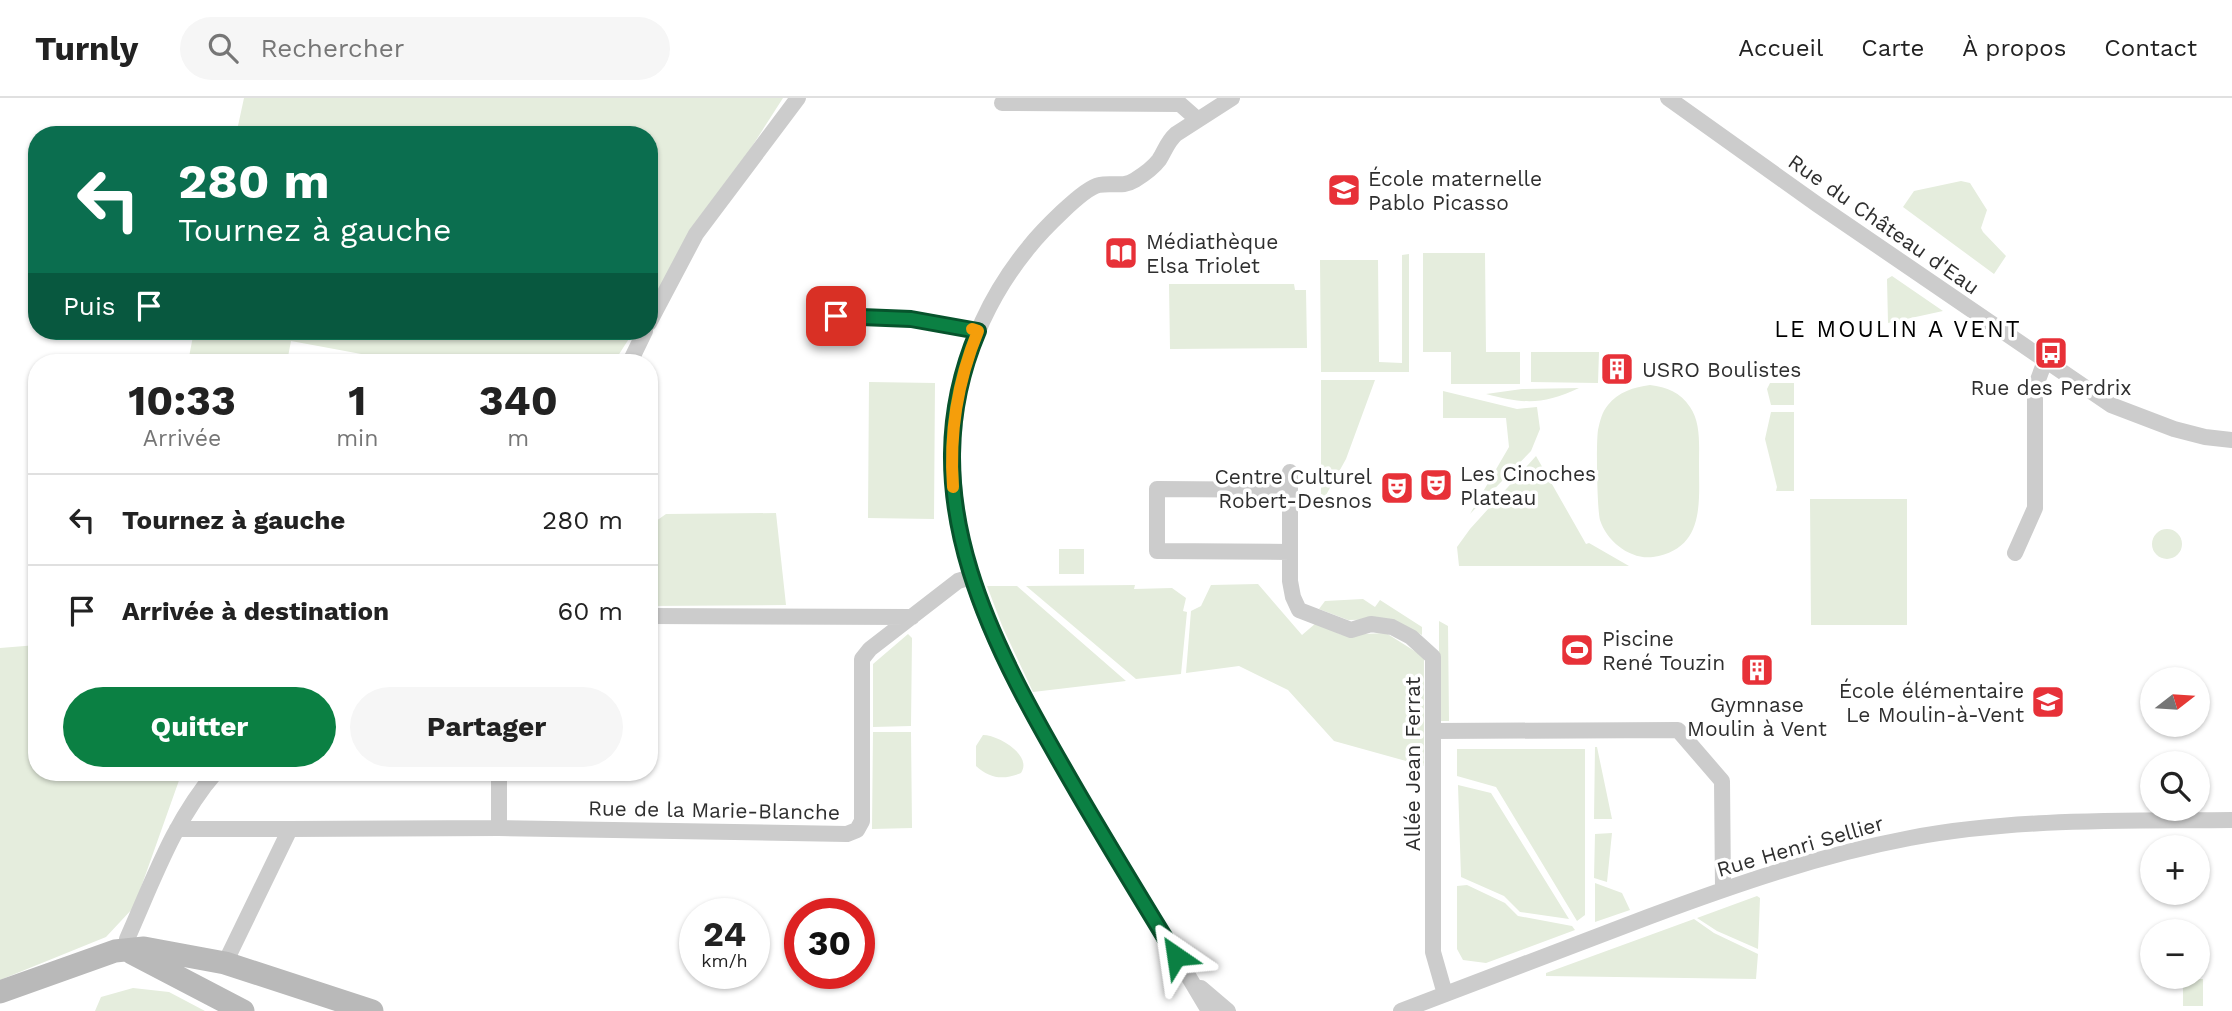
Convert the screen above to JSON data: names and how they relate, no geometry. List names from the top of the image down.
{
  "streets": {
    "street": [
      "Rue du Château d'Eau",
      "Allée Jean Ferrat",
      "Rue de la Marie-Blanche",
      "Rue Henri Sellier"
    ]
  },
  "crossings": [
    ["Allée Jean Ferrat", "Rue Henri Sellier"]
  ],
  "districts": ["LE MOULIN A VENT"],
  "places": {
    "school or university": ["École maternelle Pablo Picasso", "École élémentaire Le Moulin-à-Vent"],
    "library": ["Médiathèque Elsa Triolet"],
    "bus stop": ["Rue des Perdrix"],
    "building": ["USRO Boulistes", "Gymnase Moulin à Vent"],
    "theatre": ["Les Cinoches Plateau", "Centre Culturel Robert-Desnos"],
    "sports": ["Piscine René Touzin"]
  },
  "north": "right",
  "page": {
    "header": "Turnly",
    "search": "Rechercher",
    "nav": [
      "Accueil",
      "Carte",
      "À propos",
      "Contact"
    ],
    "turn": ["280 m", "Tournez à gauche"],
    "then": "Puis",
    "eta": [
      "10:33",
      "Arrivée",
      "1",
      "min",
      "340",
      "m"
    ],
    "list": [
      {
        "name": "Tournez à gauche",
        "value": "280 m"
      },
      {
        "name": "Arrivée à destination",
        "value": "60 m"
      }
    ],
    "map_buttons": ["+", "−"],
    "buttons": ["Quitter", "Partager"],
    "speed": "24 km/h",
    "limit": "30"
  }
}
